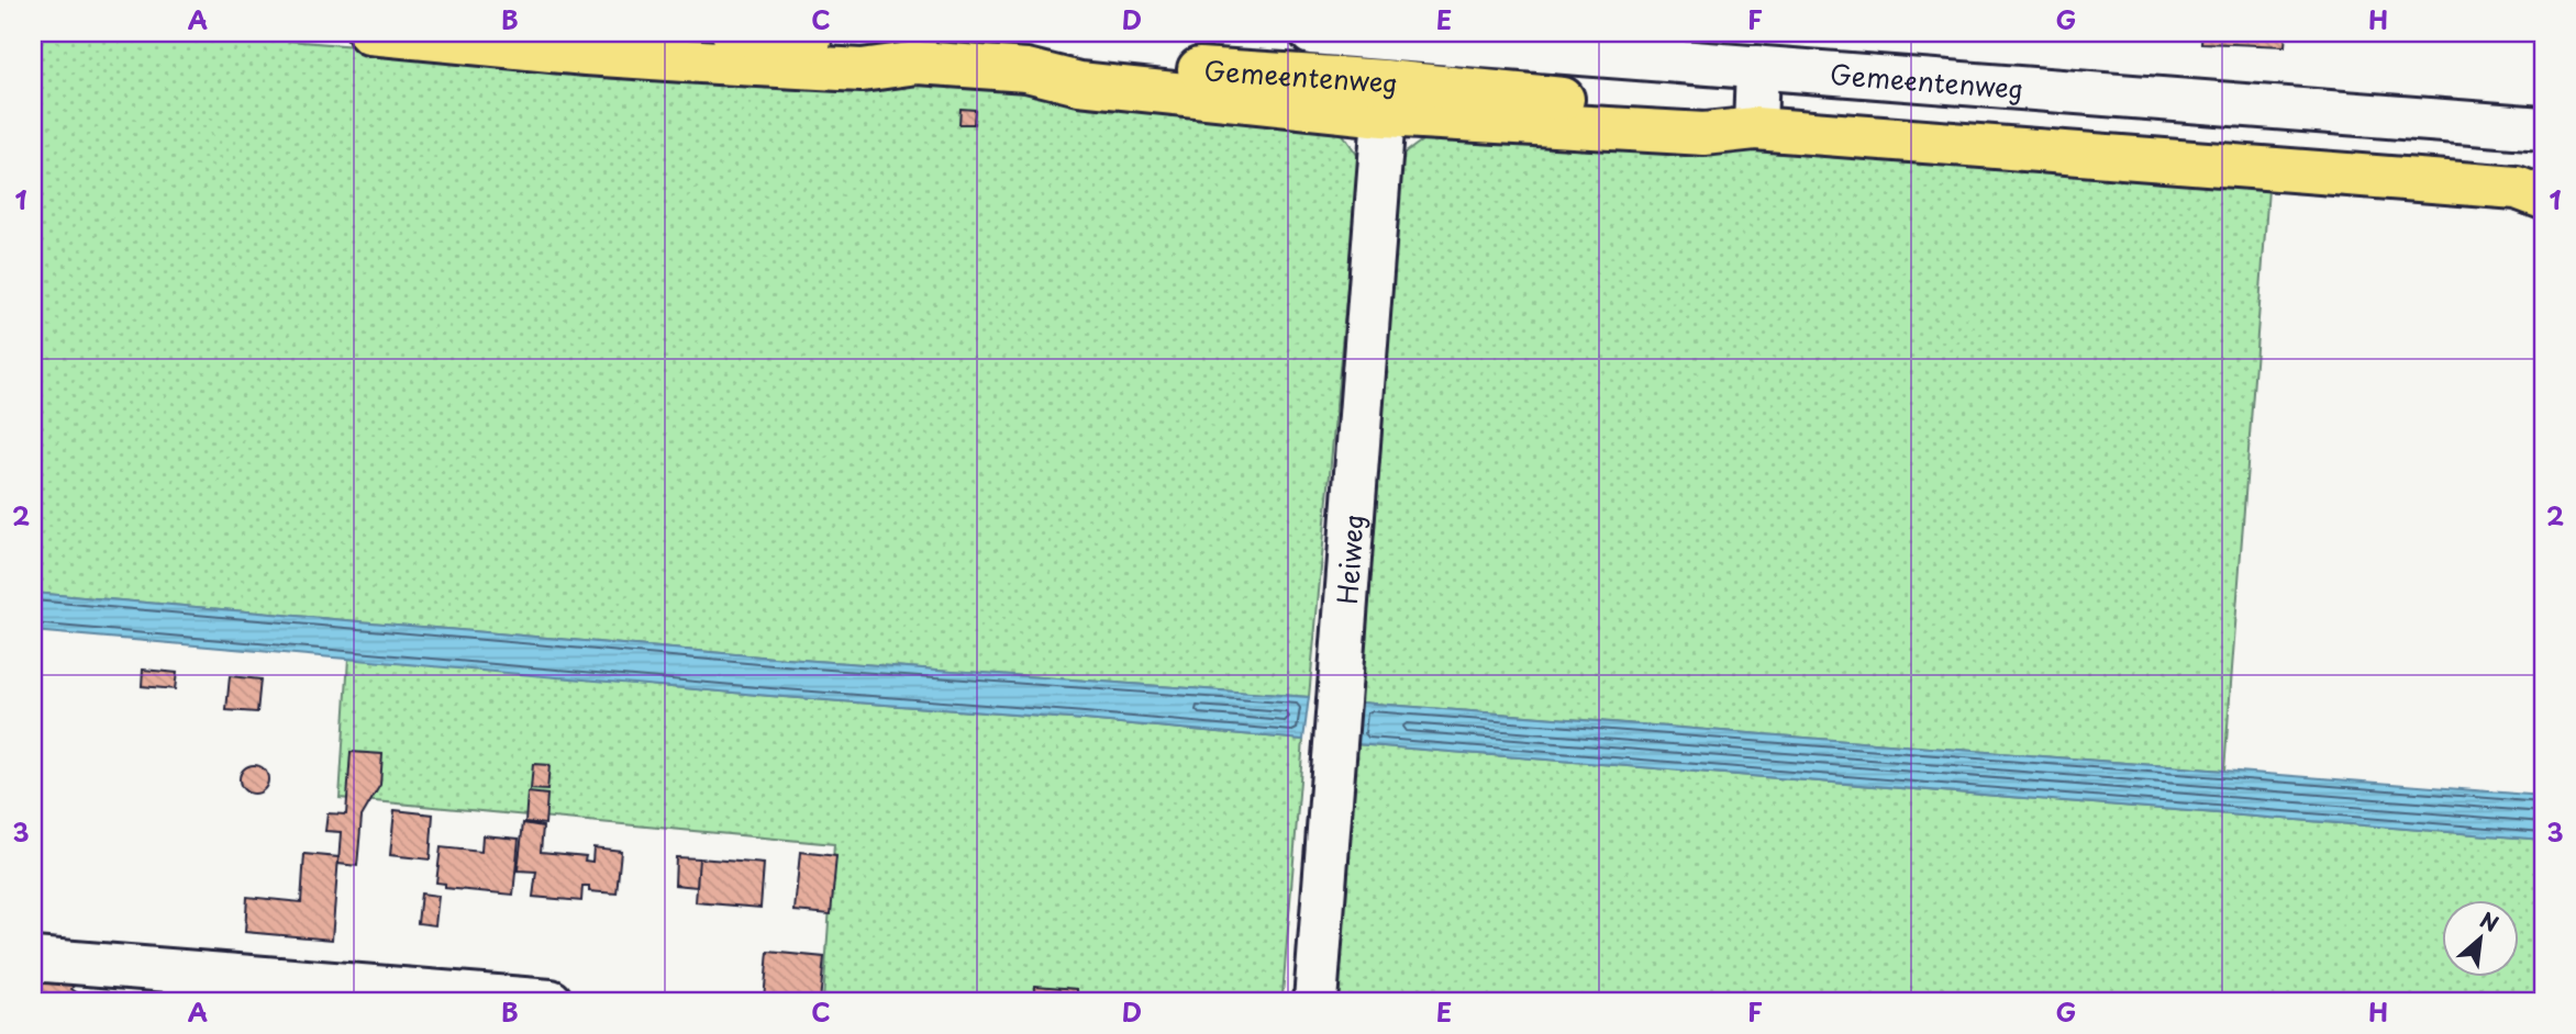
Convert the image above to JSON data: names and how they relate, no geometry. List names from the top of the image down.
{
  "streets": {
    "main road": ["Gemeentenweg"],
    "street": ["Heiweg"]
  },
  "crossings": [
    ["Gemeentenweg", "Heiweg"]
  ],
  "north": "top right",
  "grid": {
    "columns": [
      "A",
      "B",
      "C",
      "D",
      "E",
      "F",
      "G",
      "H"
    ],
    "rows": ["1", "2", "3"]
  }
}
